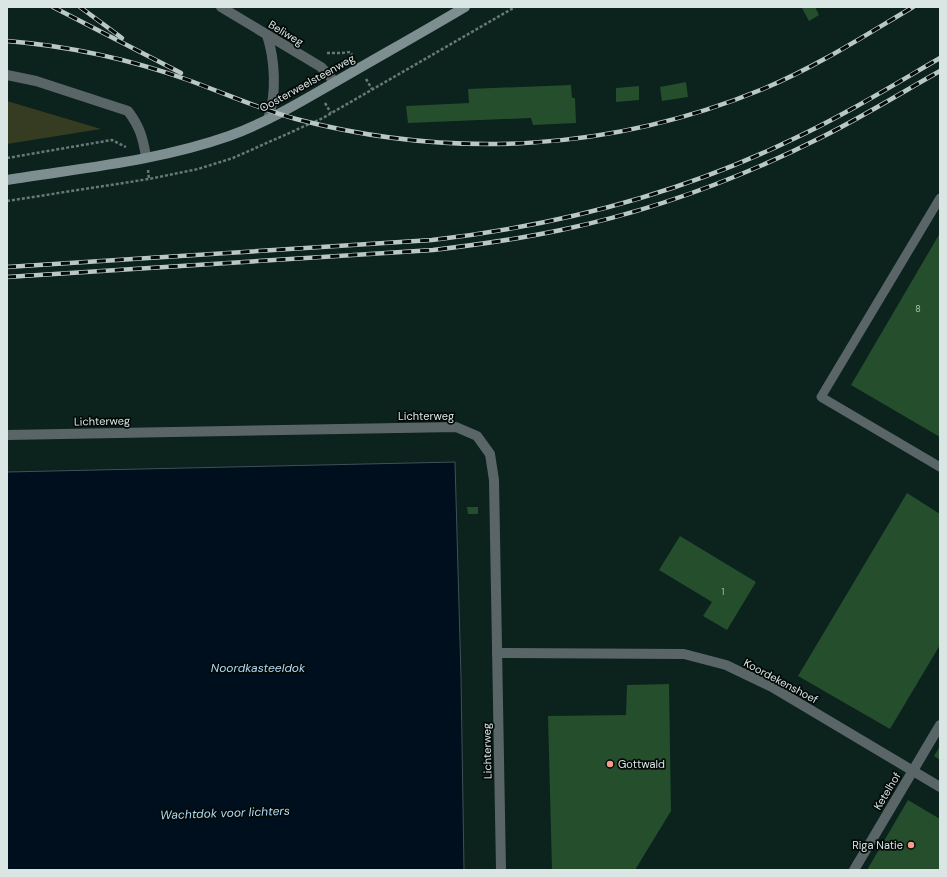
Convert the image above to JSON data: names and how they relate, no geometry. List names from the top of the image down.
{
  "streets": {
    "main road": ["Oosterweelsteenweg"],
    "street": [
      "Beliweg",
      "Lichterweg",
      "Koordekenshoef",
      "Ketelhof"
    ]
  },
  "crossings": [
    ["Beliweg", "Oosterweelsteenweg"],
    ["Lichterweg", "Koordekenshoef"],
    ["Koordekenshoef", "Ketelhof"]
  ],
  "water": ["Noordkasteeldok", "Wachtdok voor lichters"],
  "places": ["Gottwald", "Riga Natie"],
  "house_numbers": ["8", "1"]
}
